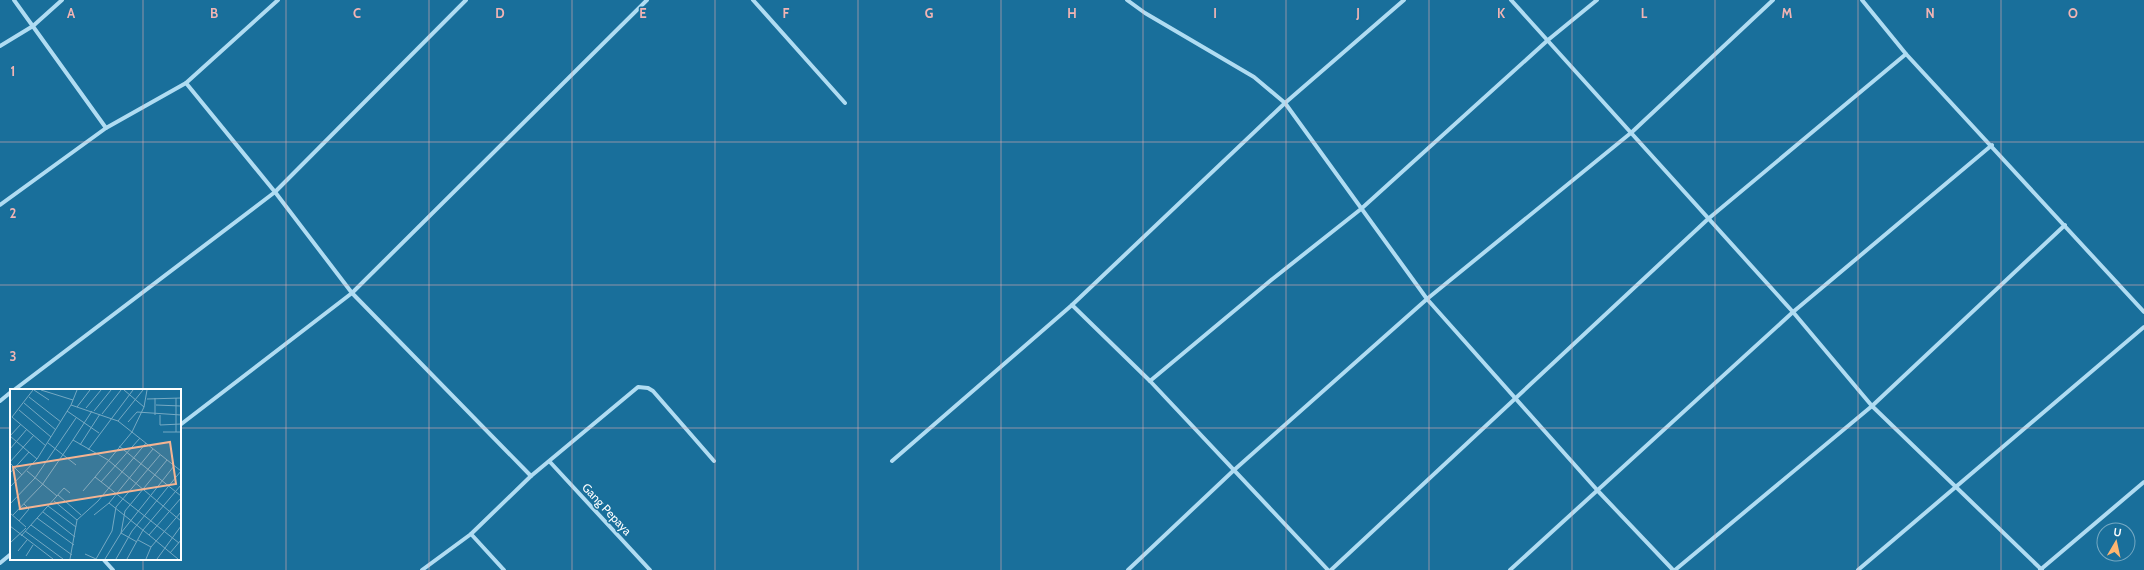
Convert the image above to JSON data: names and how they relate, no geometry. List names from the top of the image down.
{
  "streets": {
    "street": ["Gang Pepaya"]
  },
  "north": "top",
  "grid": {
    "columns": [
      "A",
      "B",
      "C",
      "D",
      "E",
      "F",
      "G",
      "H",
      "I",
      "J",
      "K",
      "L",
      "M",
      "N",
      "O"
    ],
    "rows": ["1", "2", "3"]
  }
}
